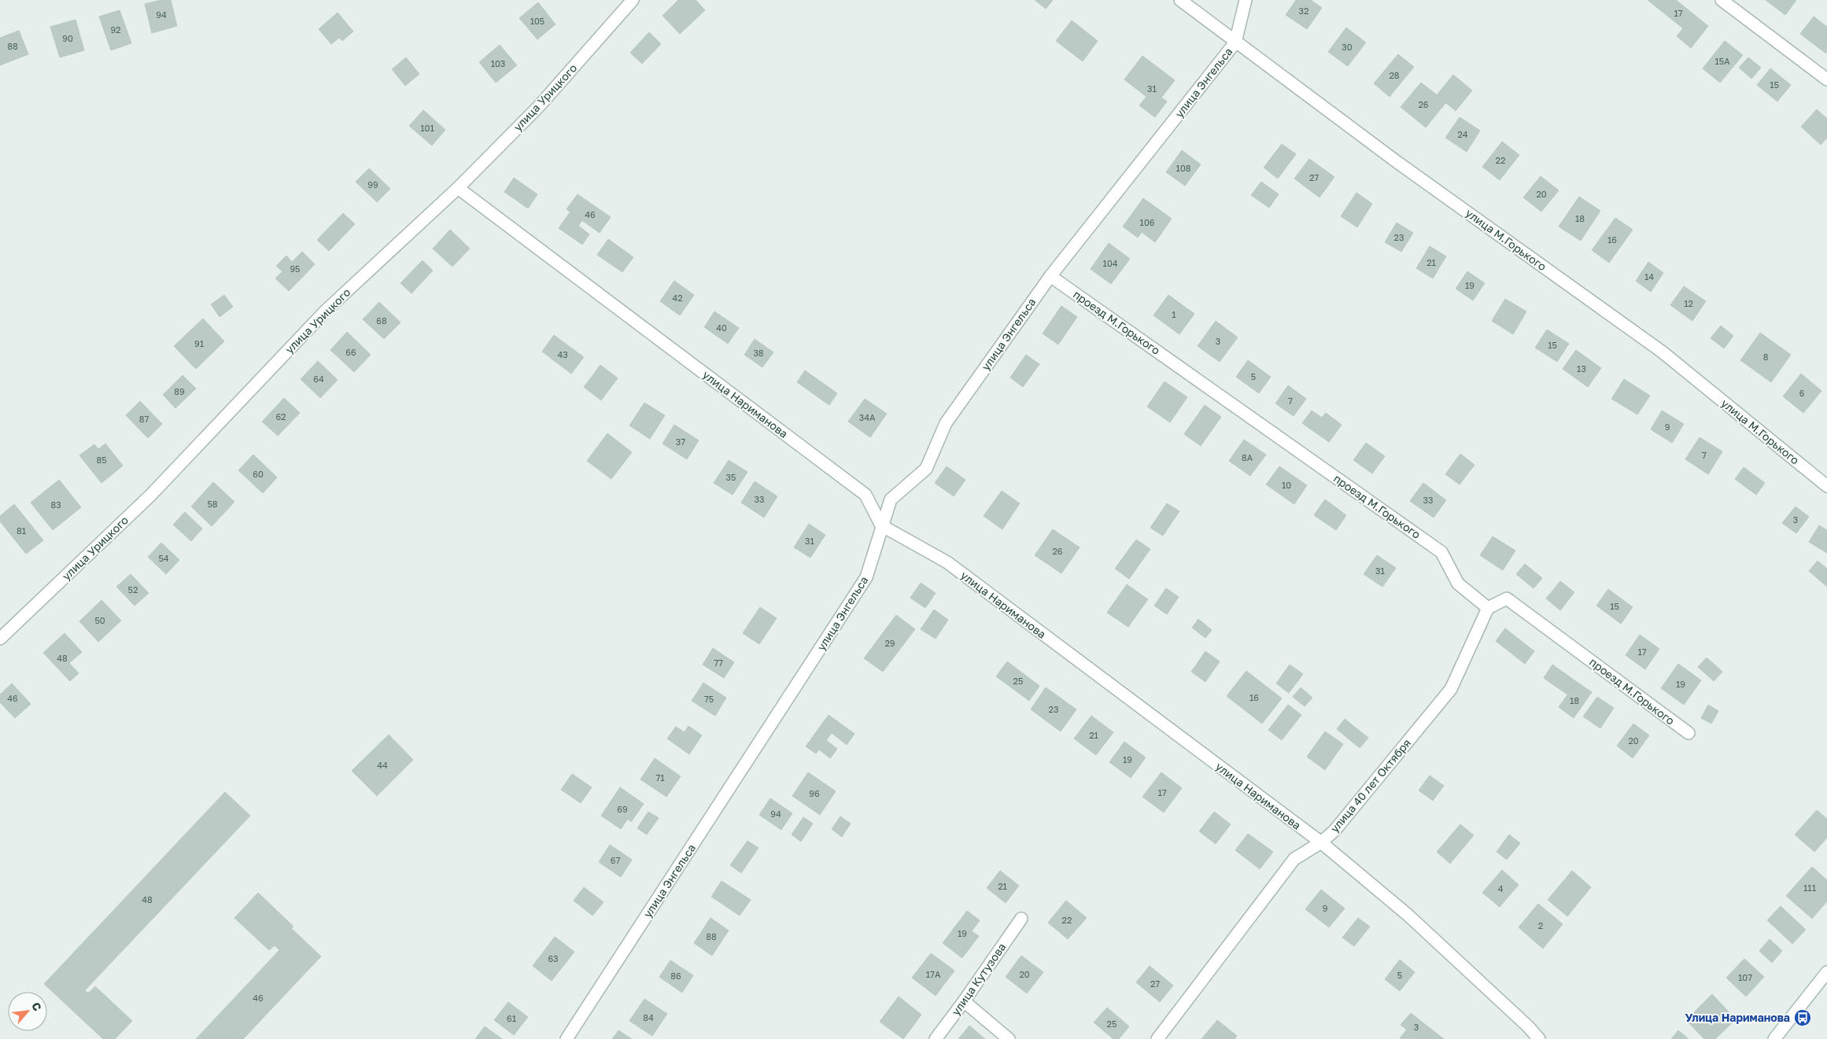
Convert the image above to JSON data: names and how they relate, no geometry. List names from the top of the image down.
{
  "streets": {
    "street": [
      "улица Энгельса",
      "улица Урицкого",
      "улица М.Горького",
      "проезд М.Горького",
      "улица Нариманова",
      "улица 40 лет Октября",
      "улица Кутузова"
    ]
  },
  "crossings": [
    ["улица Энгельса", "улица М.Горького"],
    ["улица Энгельса", "проезд М.Горького"],
    ["улица Энгельса", "улица Нариманова"],
    ["улица Урицкого", "улица Нариманова"],
    ["проезд М.Горького", "улица 40 лет Октября"],
    ["улица Нариманова", "улица 40 лет Октября"]
  ],
  "places": {
    "bus stop": ["Улица Нариманова"]
  },
  "house_numbers": [
    "32",
    "17",
    "94",
    "105",
    "92",
    "90",
    "88",
    "30",
    "15А",
    "103",
    "28",
    "15",
    "31",
    "26",
    "101",
    "24",
    "22",
    "108",
    "27",
    "99",
    "20",
    "46",
    "18",
    "106",
    "23",
    "16",
    "21",
    "104",
    "95",
    "14",
    "19",
    "42",
    "12",
    "1",
    "68",
    "40",
    "3",
    "91",
    "15",
    "66",
    "38",
    "43",
    "8",
    "13",
    "5",
    "64",
    "89",
    "6",
    "7",
    "62",
    "34А",
    "87",
    "9",
    "37",
    "7",
    "8А",
    "85",
    "60",
    "35",
    "10",
    "33",
    "33",
    "58",
    "83",
    "3",
    "81",
    "31",
    "26",
    "54",
    "31",
    "52",
    "15",
    "50",
    "29",
    "17",
    "48",
    "77",
    "25",
    "19",
    "16",
    "46",
    "75",
    "18",
    "23",
    "21",
    "20",
    "19",
    "44",
    "71",
    "17",
    "96",
    "69",
    "94",
    "67",
    "21",
    "111",
    "4",
    "48",
    "9",
    "22",
    "2",
    "19",
    "88",
    "63",
    "17А",
    "20",
    "5",
    "86",
    "107",
    "27",
    "46",
    "84",
    "61",
    "25",
    "3"
  ],
  "north": "top right"
}
